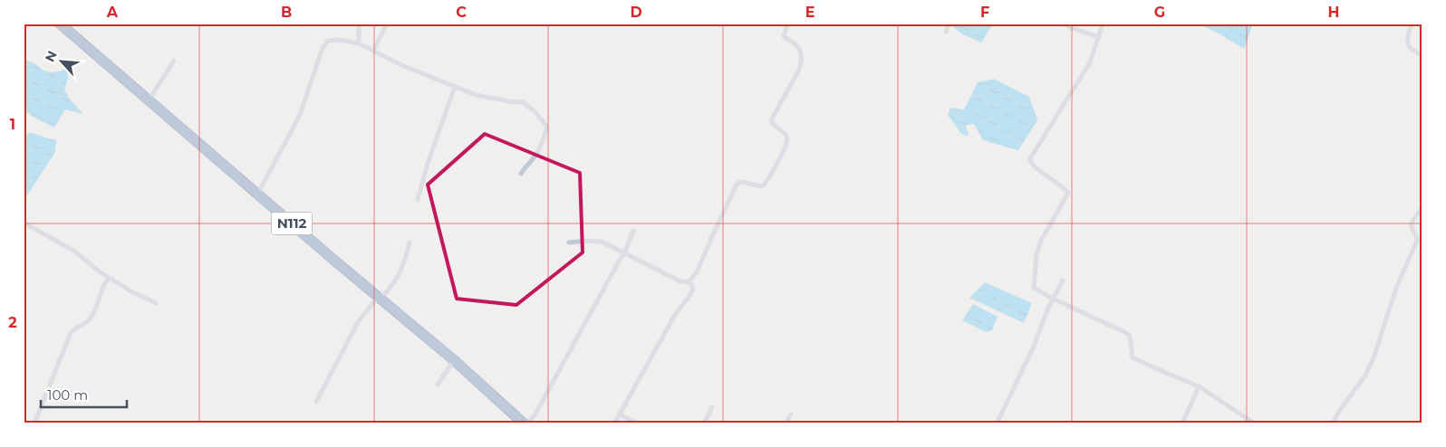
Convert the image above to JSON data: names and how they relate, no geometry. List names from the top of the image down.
{
  "streets": {
    "highway": ["N112"]
  },
  "scale_bar": "100 m",
  "north": "top left",
  "grid": {
    "columns": [
      "A",
      "B",
      "C",
      "D",
      "E",
      "F",
      "G",
      "H"
    ],
    "rows": ["1", "2"]
  }
}
